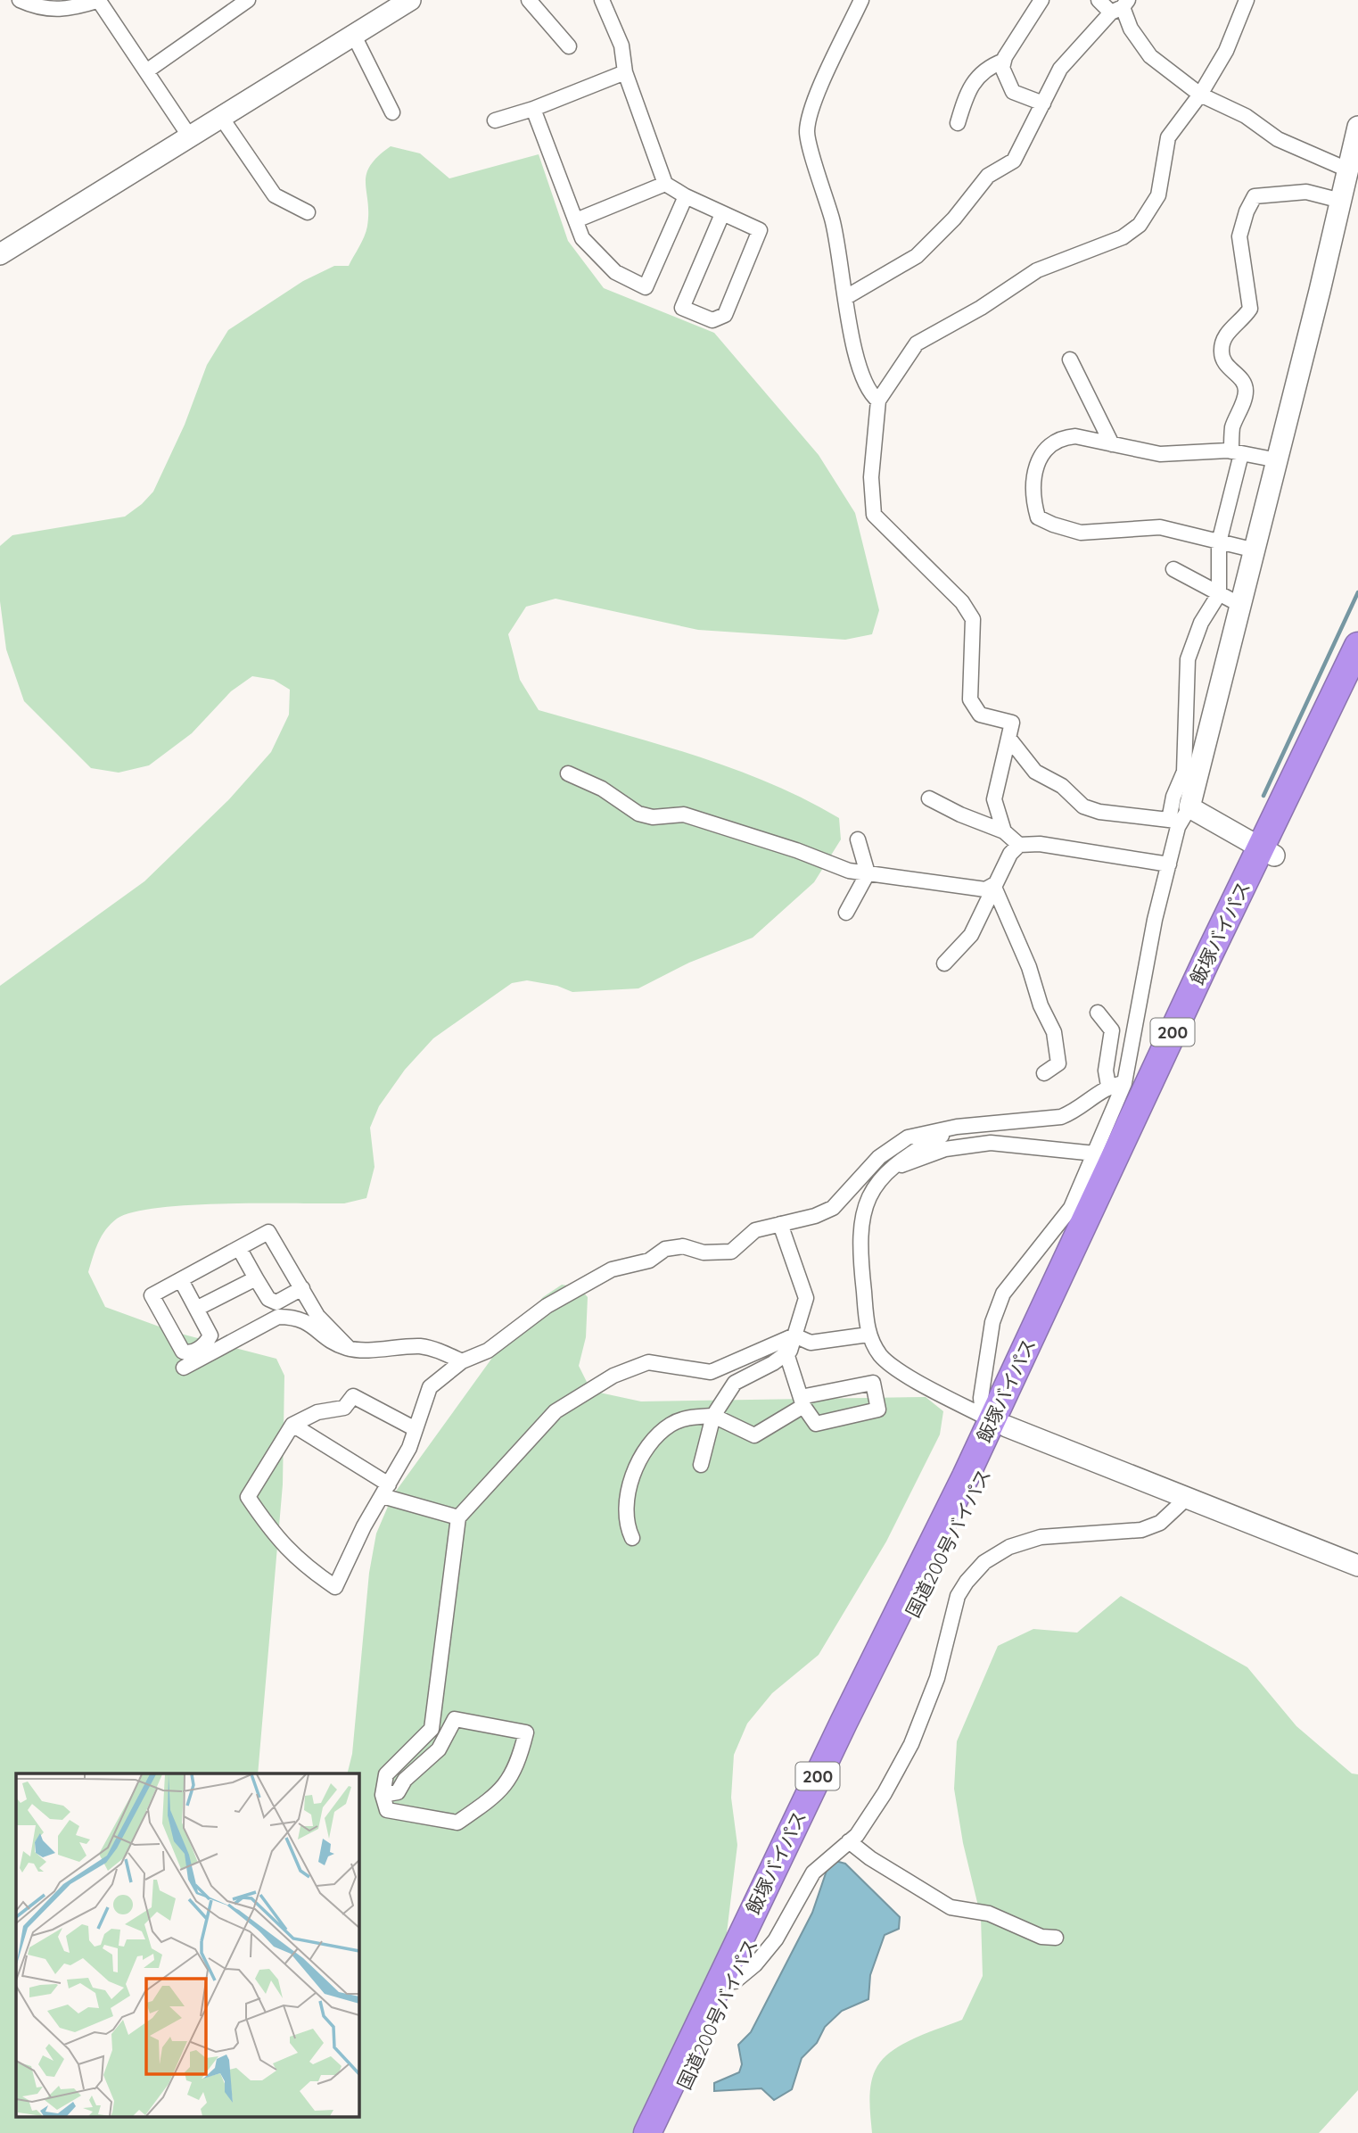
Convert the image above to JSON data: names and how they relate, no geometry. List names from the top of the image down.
{
  "streets": {
    "highway": ["飯塚バイパス", "200", "国道200号バイパス"]
  },
  "crossings": [
    ["飯塚バイパス", "国道200号バイパス"],
    ["200", "国道200号バイパス"]
  ]
}
